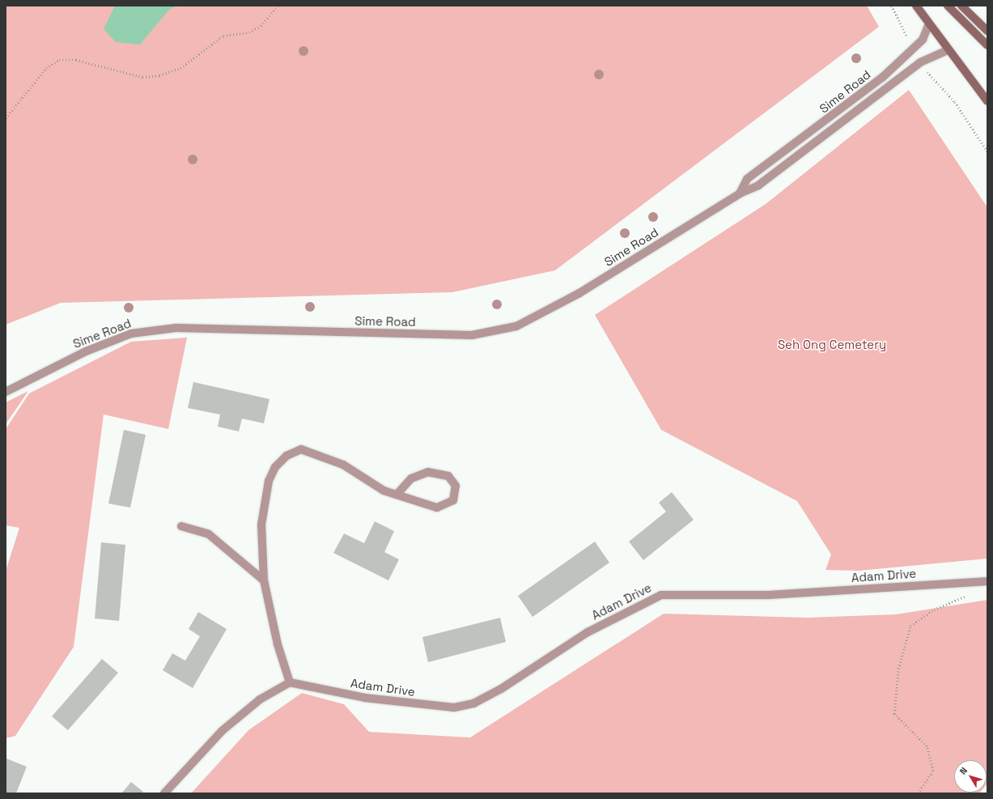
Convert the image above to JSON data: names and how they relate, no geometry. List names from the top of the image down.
{
  "streets": {
    "street": ["Sime Road", "Adam Drive"]
  },
  "parks": ["Seh Ong Cemetery"],
  "north": "top left"
}
